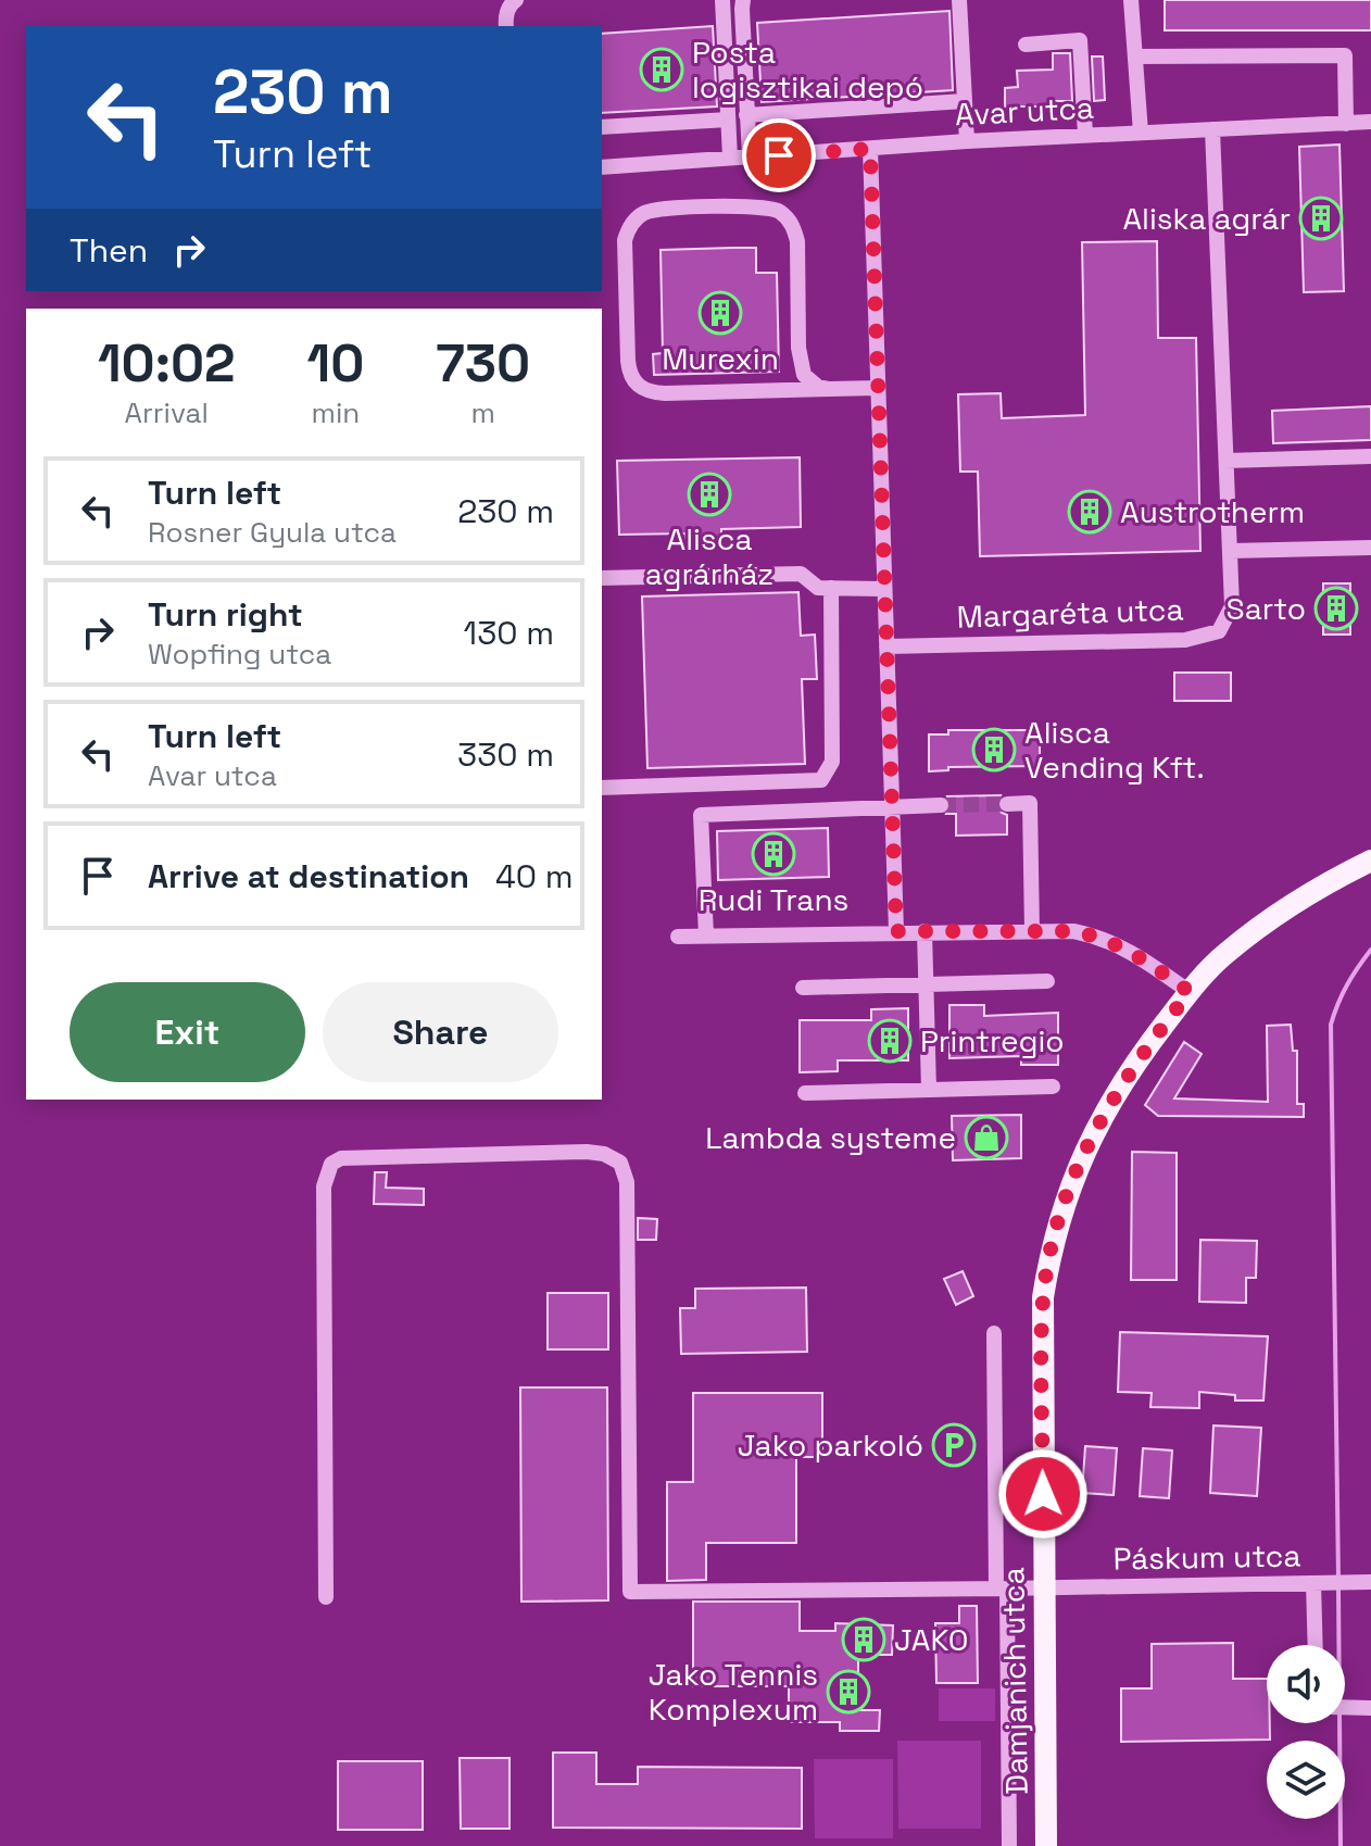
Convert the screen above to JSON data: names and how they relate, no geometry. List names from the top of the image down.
{
  "streets": {
    "main road": ["Damjanich utca"],
    "street": ["Avar utca", "Margaréta utca", "Páskum utca"]
  },
  "crossings": [
    ["Avar utca", "Margaréta utca"],
    ["Páskum utca", "Damjanich utca"]
  ],
  "places": {
    "building": [
      "Posta logisztikai depó",
      "Aliska agrár",
      "Murexin",
      "Alisca agrárház",
      "Austrotherm",
      "Sarto",
      "Alisca Vending Kft.",
      "Rudi Trans",
      "Printregio",
      "JAKO",
      "Jako Tennis Komplexum"
    ],
    "shop": ["Lambda systeme"],
    "parking": ["Jako parkoló"]
  },
  "page": {
    "turn": ["230 m", "Turn left"],
    "then": "Then",
    "eta": [
      "10:02",
      "Arrival",
      "10",
      "min",
      "730",
      "m"
    ],
    "list": [
      {
        "name": "Turn left",
        "note": "Rosner Gyula utca",
        "value": "230 m"
      },
      {
        "name": "Turn right",
        "note": "Wopfing utca",
        "value": "130 m"
      },
      {
        "name": "Turn left",
        "note": "Avar utca",
        "value": "330 m"
      },
      {
        "name": "Arrive at destination",
        "value": "40 m"
      }
    ],
    "buttons": ["Exit", "Share"]
  }
}
